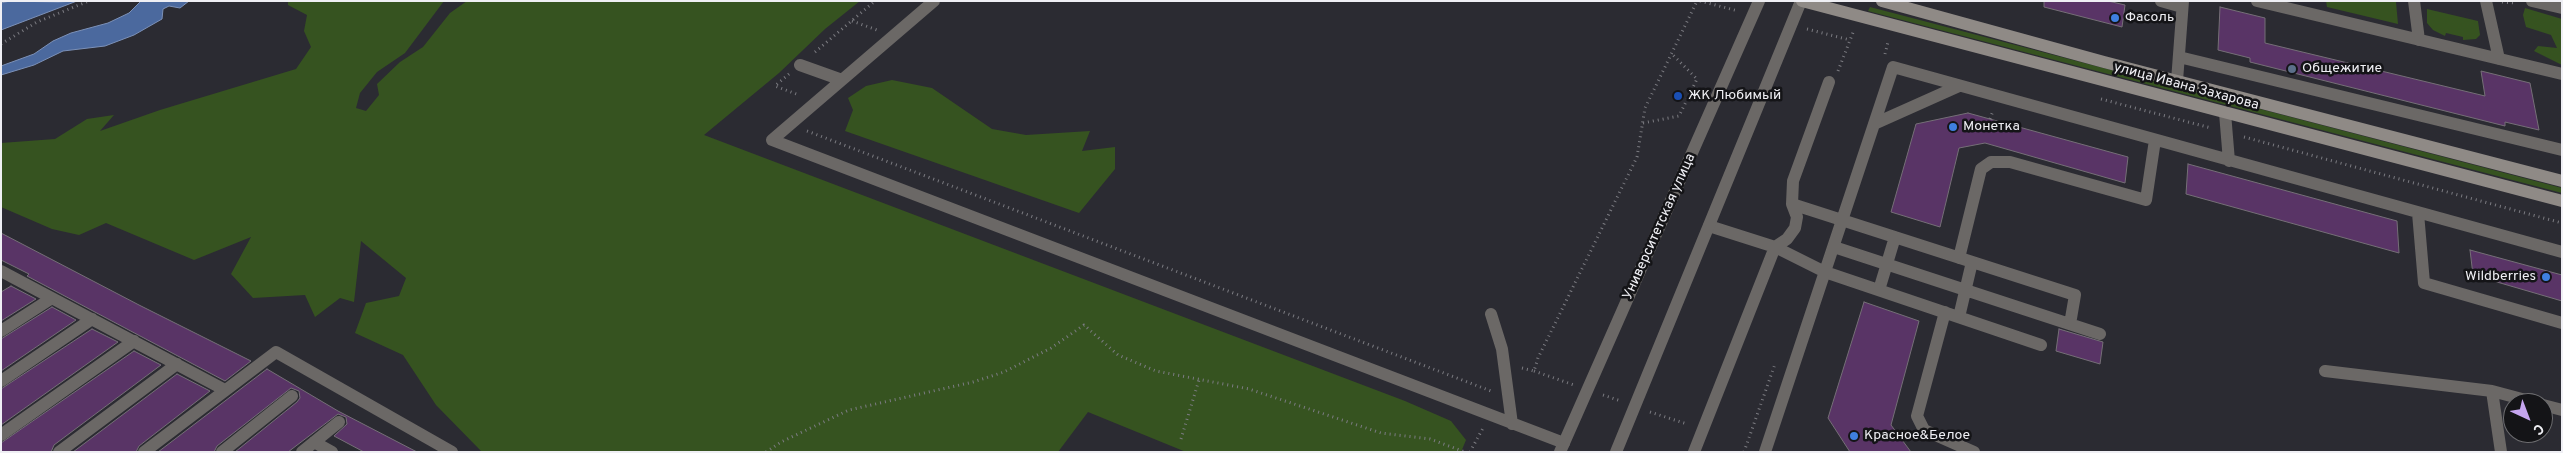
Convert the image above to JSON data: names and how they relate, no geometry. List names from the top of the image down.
{
  "streets": {
    "main road": ["улица Ивана Захарова"],
    "street": ["Университетская улица"]
  },
  "places": [
    "Фасоль",
    "Общежитие",
    "ЖК Любимый",
    "Монетка",
    "Wildberries",
    "Красное&Белое"
  ],
  "north": "bottom right"
}
